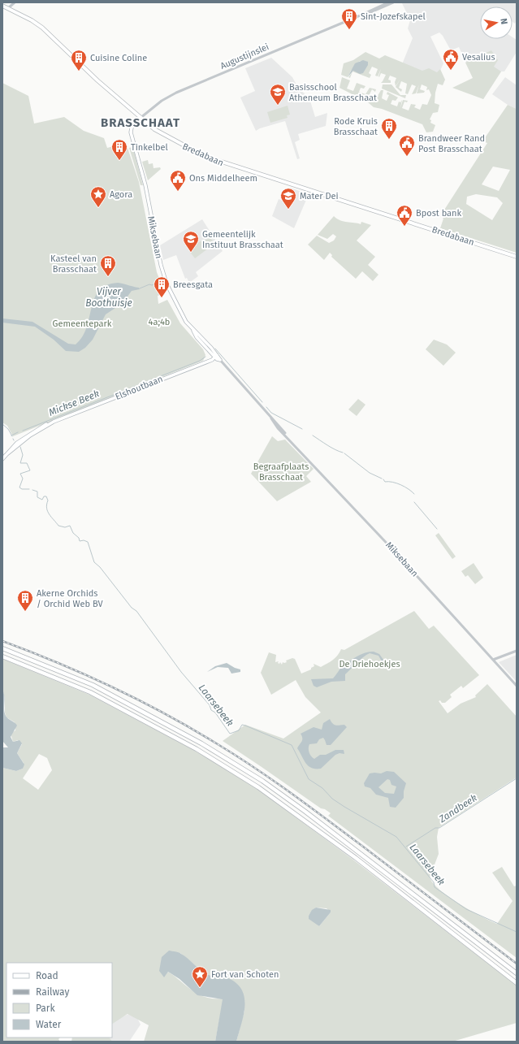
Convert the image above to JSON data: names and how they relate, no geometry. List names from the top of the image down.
{
  "streets": {
    "main road": ["Bredabaan", "Miksebaan", "Elshoutbaan"],
    "street": ["Augustijnslei"]
  },
  "crossings": [
    ["Augustijnslei", "Bredabaan"],
    ["Augustijnslei", "Miksebaan"],
    ["Bredabaan", "Miksebaan"],
    ["Miksebaan", "Elshoutbaan"]
  ],
  "districts": ["BRASSCHAAT"],
  "water": [
    "Vijver Boothuisje",
    "Mickse Beek",
    "Laarsebeek",
    "Zandbeek"
  ],
  "parks": [
    "4a;4b",
    "Gemeentepark",
    "Begraafplaats Brasschaat",
    "De Driehoekjes"
  ],
  "places": {
    "building": [
      "Sint-Jozefskapel",
      "Cuisine Coline",
      "Rode Kruis Brasschaat",
      "Tinkelbel",
      "Kasteel van Brasschaat",
      "Breesgata",
      "Akerne Orchids / Orchid Web BV"
    ],
    "public building": [
      "Vesalius",
      "Brandweer Rand Post Brasschaat",
      "Ons Middelheem",
      "Bpost bank"
    ],
    "school or university": ["Basisschool Atheneum Brasschaat", "Mater Dei", "Gemeentelijk Instituut Brasschaat"],
    "place": ["Agora", "Fort van Schoten"]
  },
  "legend": [
    "Road",
    "Railway",
    "Park",
    "Water"
  ],
  "north": "right"
}
